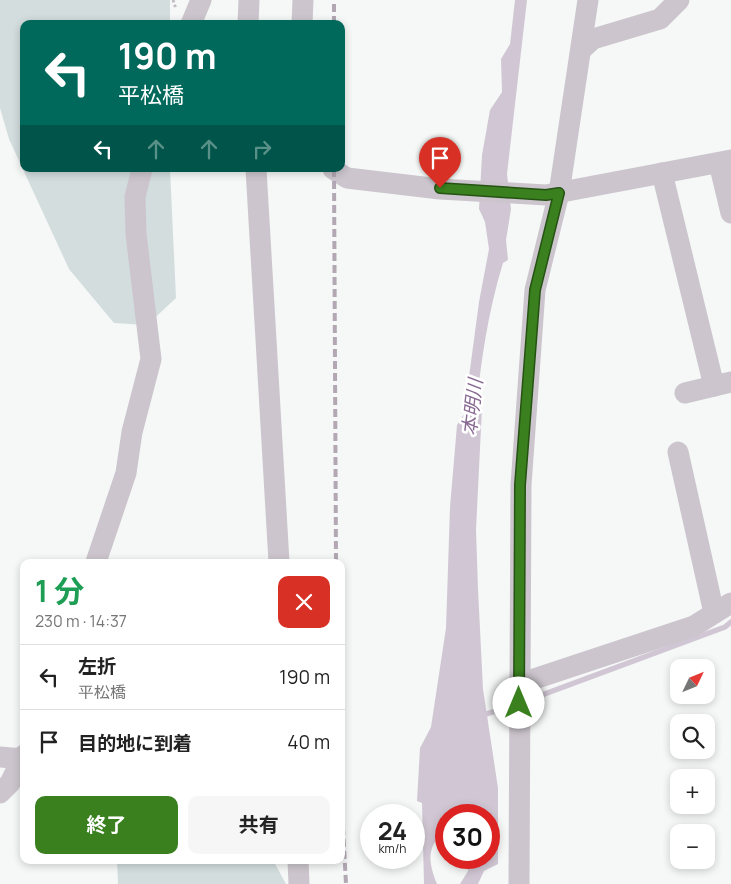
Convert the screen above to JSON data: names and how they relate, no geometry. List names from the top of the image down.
{
  "water": ["本明川"],
  "north": "top right",
  "page": {
    "turn": ["190 m", "平松橋"],
    "heading": ["1 分", "230 m · 14:37"],
    "list": [
      {
        "name": "左折",
        "note": "平松橋",
        "value": "190 m"
      },
      {
        "name": "目的地に到着",
        "value": "40 m"
      }
    ],
    "map_buttons": ["+", "−"],
    "buttons": ["終了", "共有"],
    "speed": "24 km/h",
    "limit": "30"
  }
}
